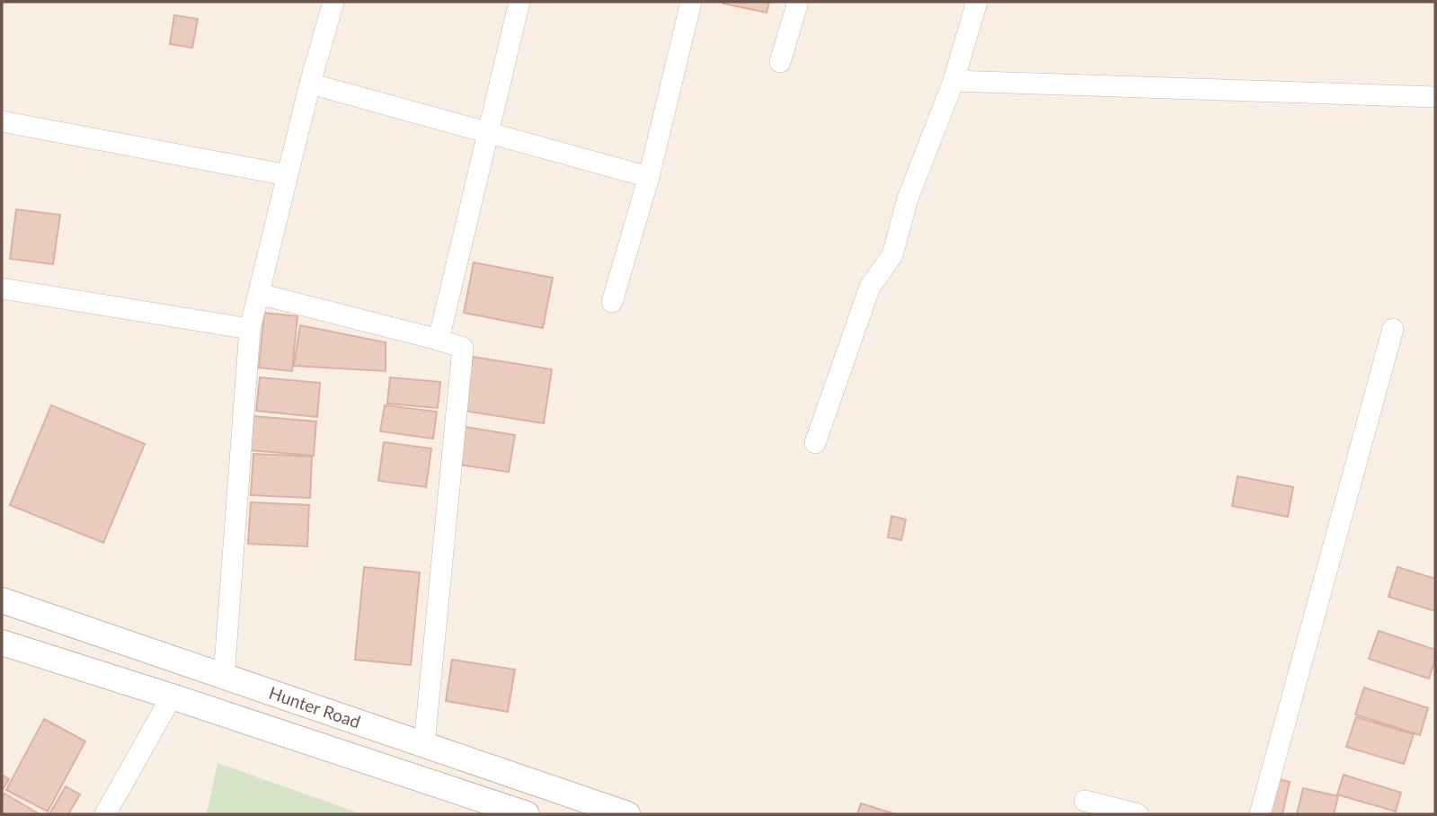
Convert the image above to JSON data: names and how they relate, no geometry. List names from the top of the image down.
{
  "streets": {
    "street": ["Hunter Road"]
  }
}
